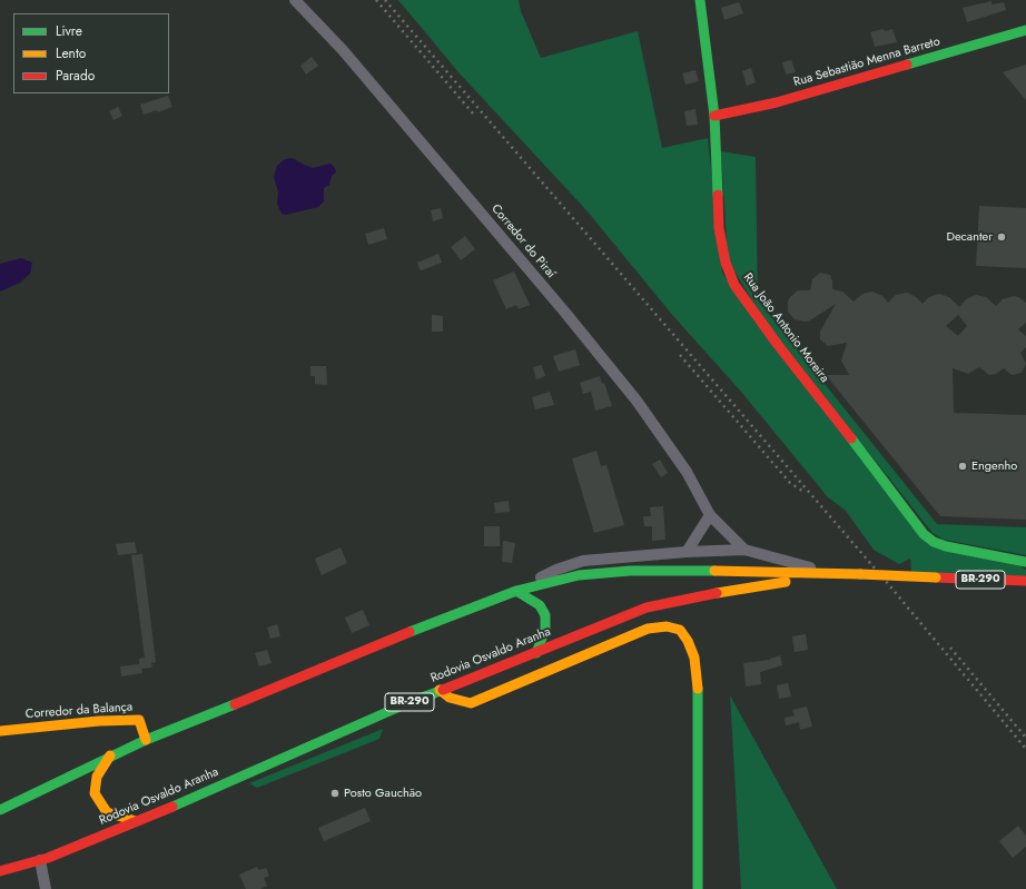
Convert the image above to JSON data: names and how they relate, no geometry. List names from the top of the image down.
{
  "streets": {
    "main road": [
      "Rua Sebastião Menna Barreto",
      "Rua João Antonio Moreira",
      "BR-290",
      "Rodovia Osvaldo Aranha",
      "Corredor da Balança"
    ],
    "street": ["Corredor do Piraí"]
  },
  "crossings": [
    ["Rua Sebastião Menna Barreto", "Rua João Antonio Moreira"],
    ["Rodovia Osvaldo Aranha", "Corredor da Balança"]
  ],
  "places": ["Decanter", "Engenho", "Posto Gauchão"],
  "legend": ["Livre", "Lento", "Parado"]
}
